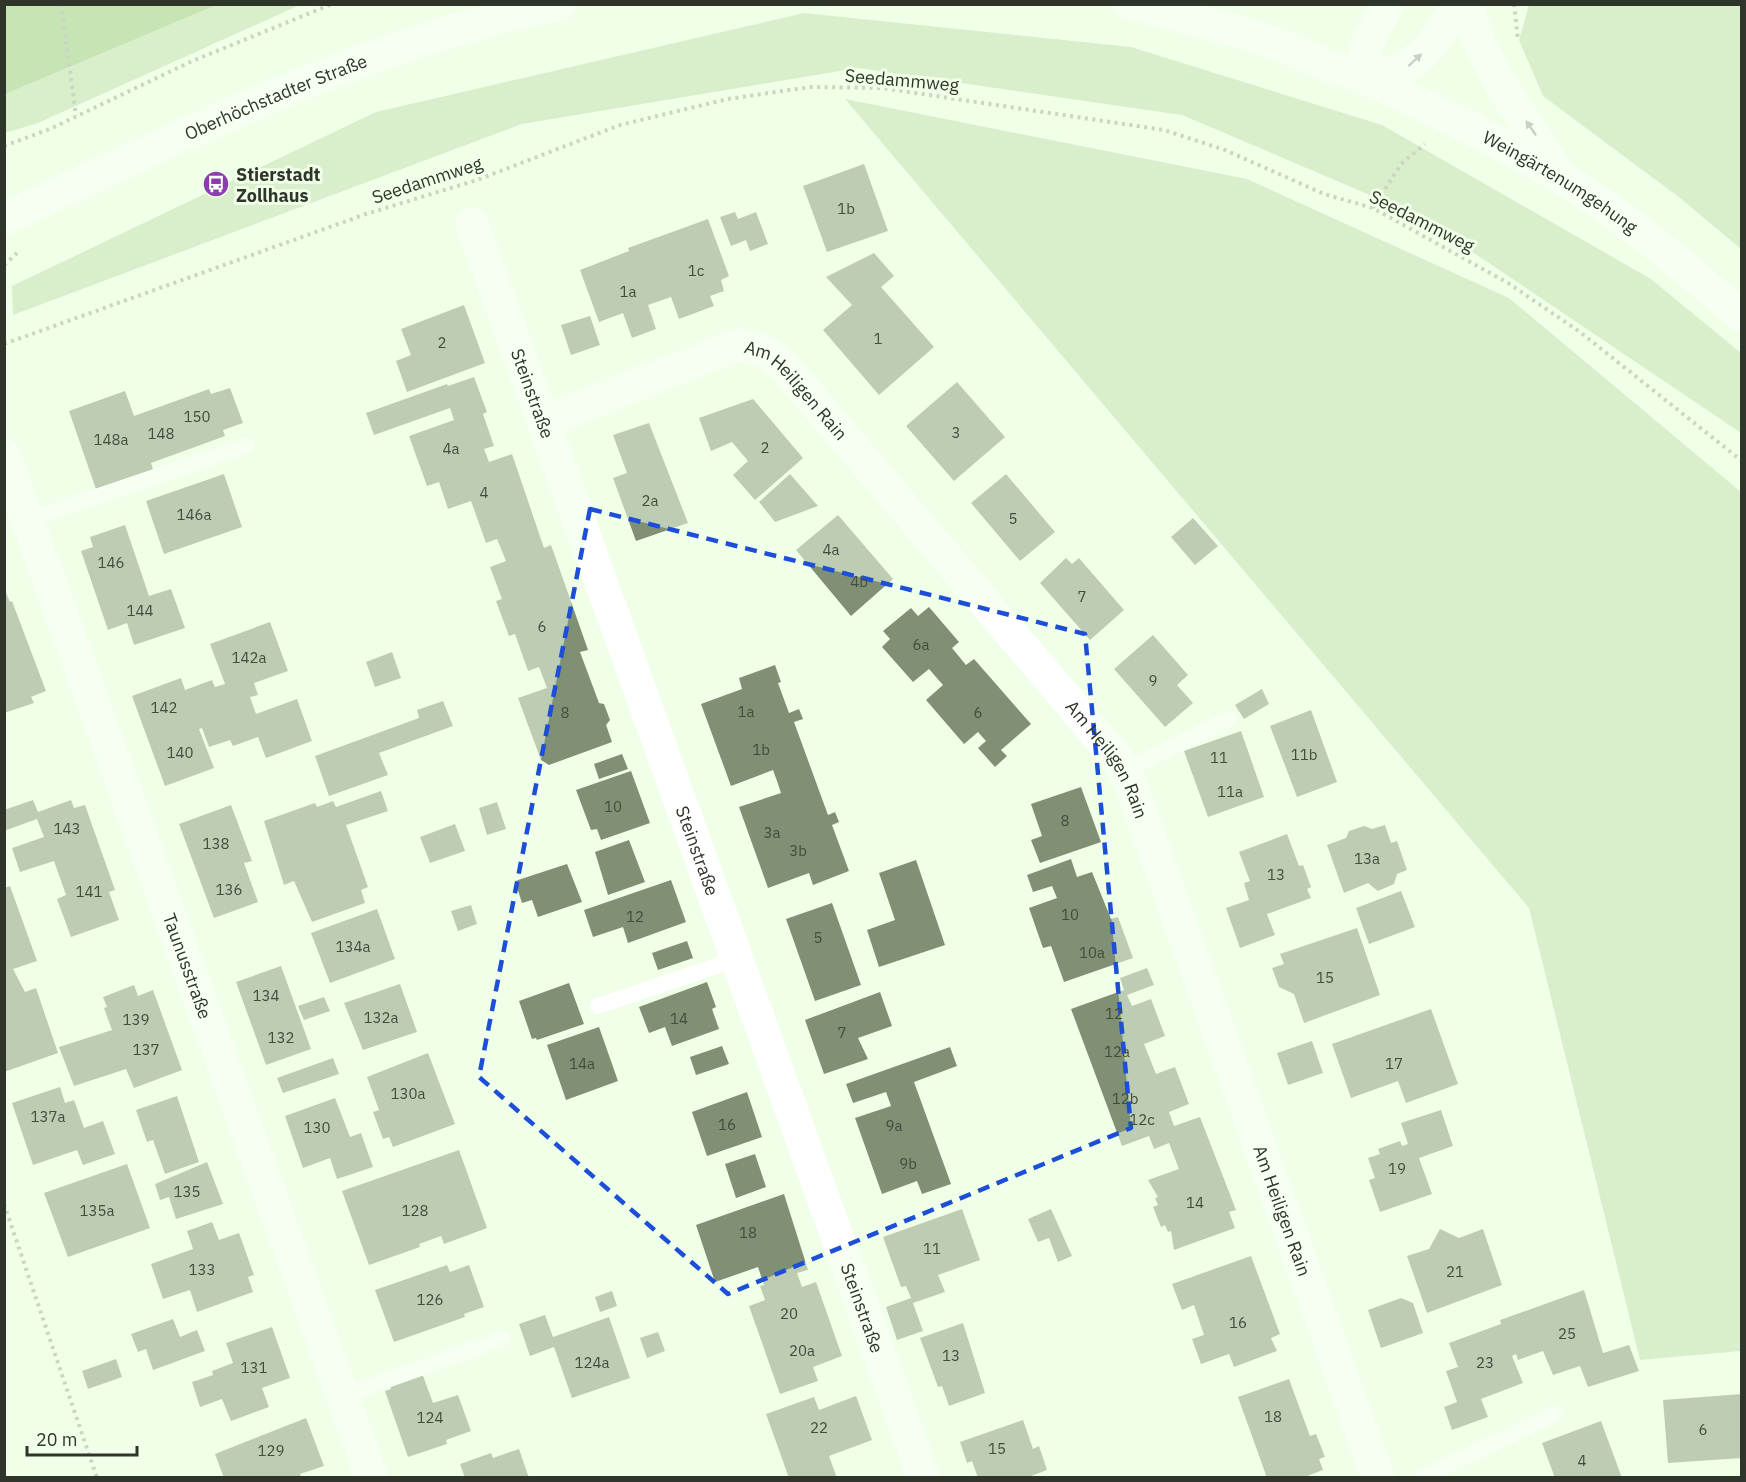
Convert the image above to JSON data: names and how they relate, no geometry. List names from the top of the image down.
{
  "streets": {
    "street": [
      "Oberhöchstadter Straße",
      "Weingärtenumgehung",
      "Steinstraße",
      "Am Heiligen Rain",
      "Taunusstraße"
    ],
    "path": ["Seedammweg"]
  },
  "crossings": [
    ["Steinstraße", "Am Heiligen Rain"]
  ],
  "places": {
    "bus stop": ["Stierstadt Zollhaus"]
  },
  "house_numbers": [
    "1b",
    "1c",
    "1a",
    "1",
    "2",
    "150",
    "3",
    "148",
    "148a",
    "2",
    "4a",
    "4",
    "2a",
    "146a",
    "5",
    "4a",
    "146",
    "4b",
    "7",
    "144",
    "6",
    "6a",
    "142a",
    "9",
    "142",
    "1a",
    "8",
    "6",
    "1b",
    "140",
    "11b",
    "11",
    "11a",
    "10",
    "8",
    "143",
    "3a",
    "138",
    "3b",
    "13a",
    "13",
    "136",
    "141",
    "10",
    "12",
    "5",
    "134a",
    "10a",
    "15",
    "134",
    "12",
    "132a",
    "14",
    "139",
    "7",
    "132",
    "137",
    "12a",
    "14a",
    "17",
    "130a",
    "12b",
    "137a",
    "12c",
    "16",
    "9a",
    "130",
    "9b",
    "19",
    "135",
    "14",
    "135a",
    "128",
    "18",
    "11",
    "133",
    "21",
    "126",
    "20",
    "16",
    "25",
    "20a",
    "13",
    "124a",
    "23",
    "131",
    "18",
    "124",
    "22",
    "6",
    "15",
    "129",
    "4"
  ],
  "scale_bar": "20 m"
}
